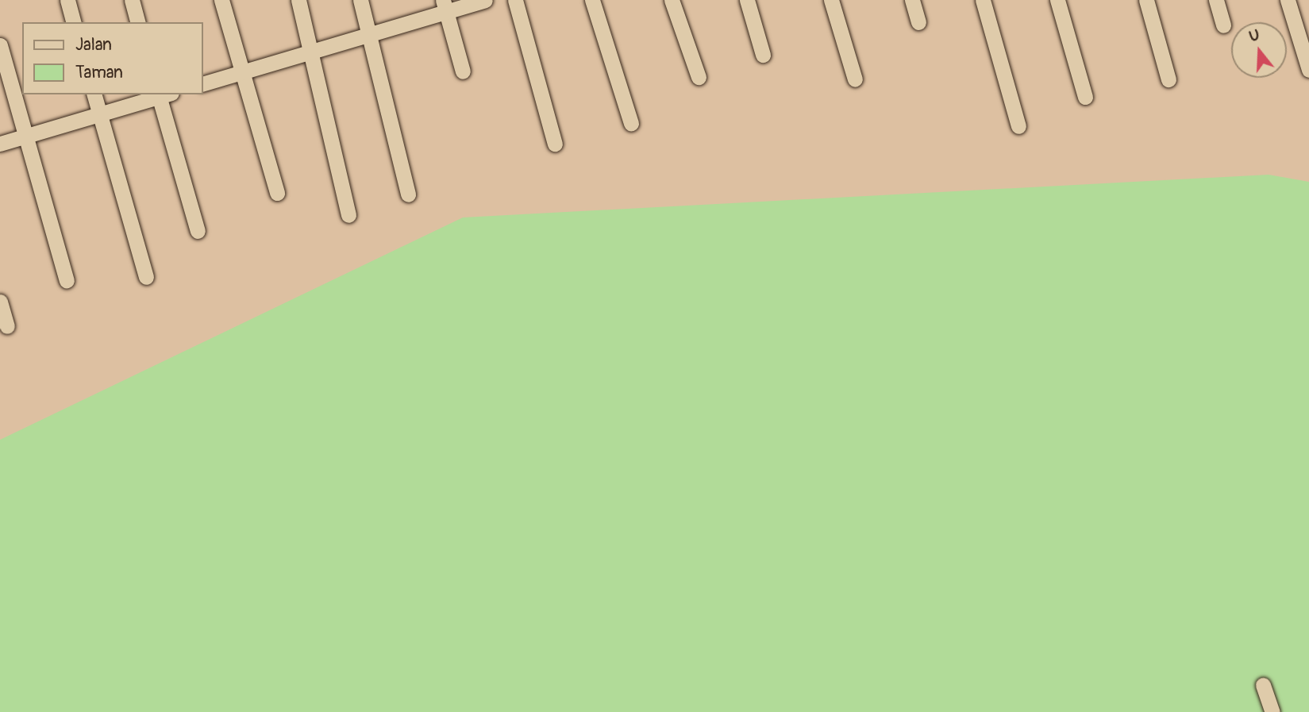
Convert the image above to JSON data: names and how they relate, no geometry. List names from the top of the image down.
{
  "legend": ["Jalan", "Taman"],
  "north": "top"
}
